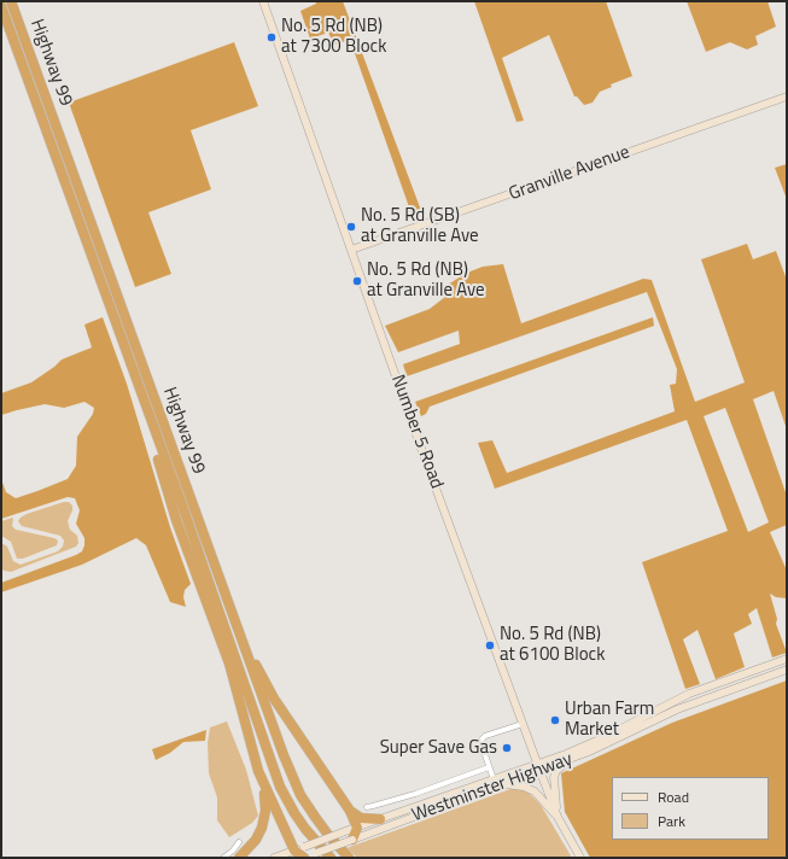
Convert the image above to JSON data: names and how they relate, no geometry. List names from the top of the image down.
{
  "streets": {
    "highway": ["Highway 99"],
    "main road": ["Granville Avenue", "Number 5 Road", "Westminster Highway"]
  },
  "crossings": [
    ["Granville Avenue", "Number 5 Road"],
    ["Number 5 Road", "Westminster Highway"]
  ],
  "places": [
    "No. 5 Rd (NB) at 7300 Block",
    "No. 5 Rd (SB) at Granville Ave",
    "No. 5 Rd (NB) at Granville Ave",
    "No. 5 Rd (NB) at 6100 Block",
    "Urban Farm Market",
    "Super Save Gas"
  ],
  "legend": ["Road", "Park"]
}
